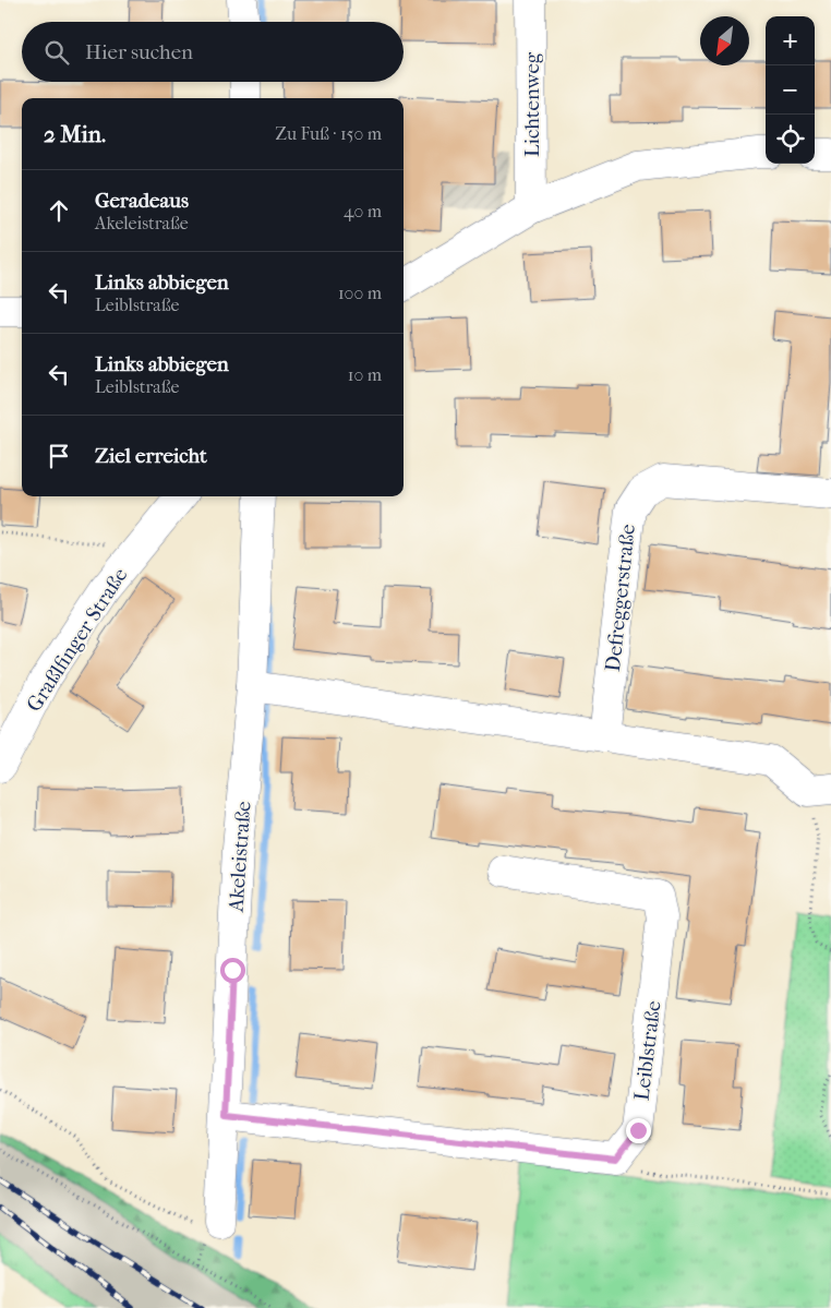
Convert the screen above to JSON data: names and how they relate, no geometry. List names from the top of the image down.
{
  "streets": {
    "street": [
      "Lichtenweg",
      "Defreggerstraße",
      "Graßlfinger Straße",
      "Akeleistraße",
      "Leiblstraße"
    ]
  },
  "north": "bottom left",
  "page": {
    "map_buttons": ["+", "−"],
    "search": "Hier suchen",
    "heading": ["2 Min.", "Zu Fuß · 150 m"],
    "list": [
      ["Geradeaus", "Akeleistraße", "40 m"],
      ["Links abbiegen", "Leiblstraße", "100 m"],
      ["Links abbiegen", "Leiblstraße", "10 m"],
      "Ziel erreicht"
    ]
  }
}
